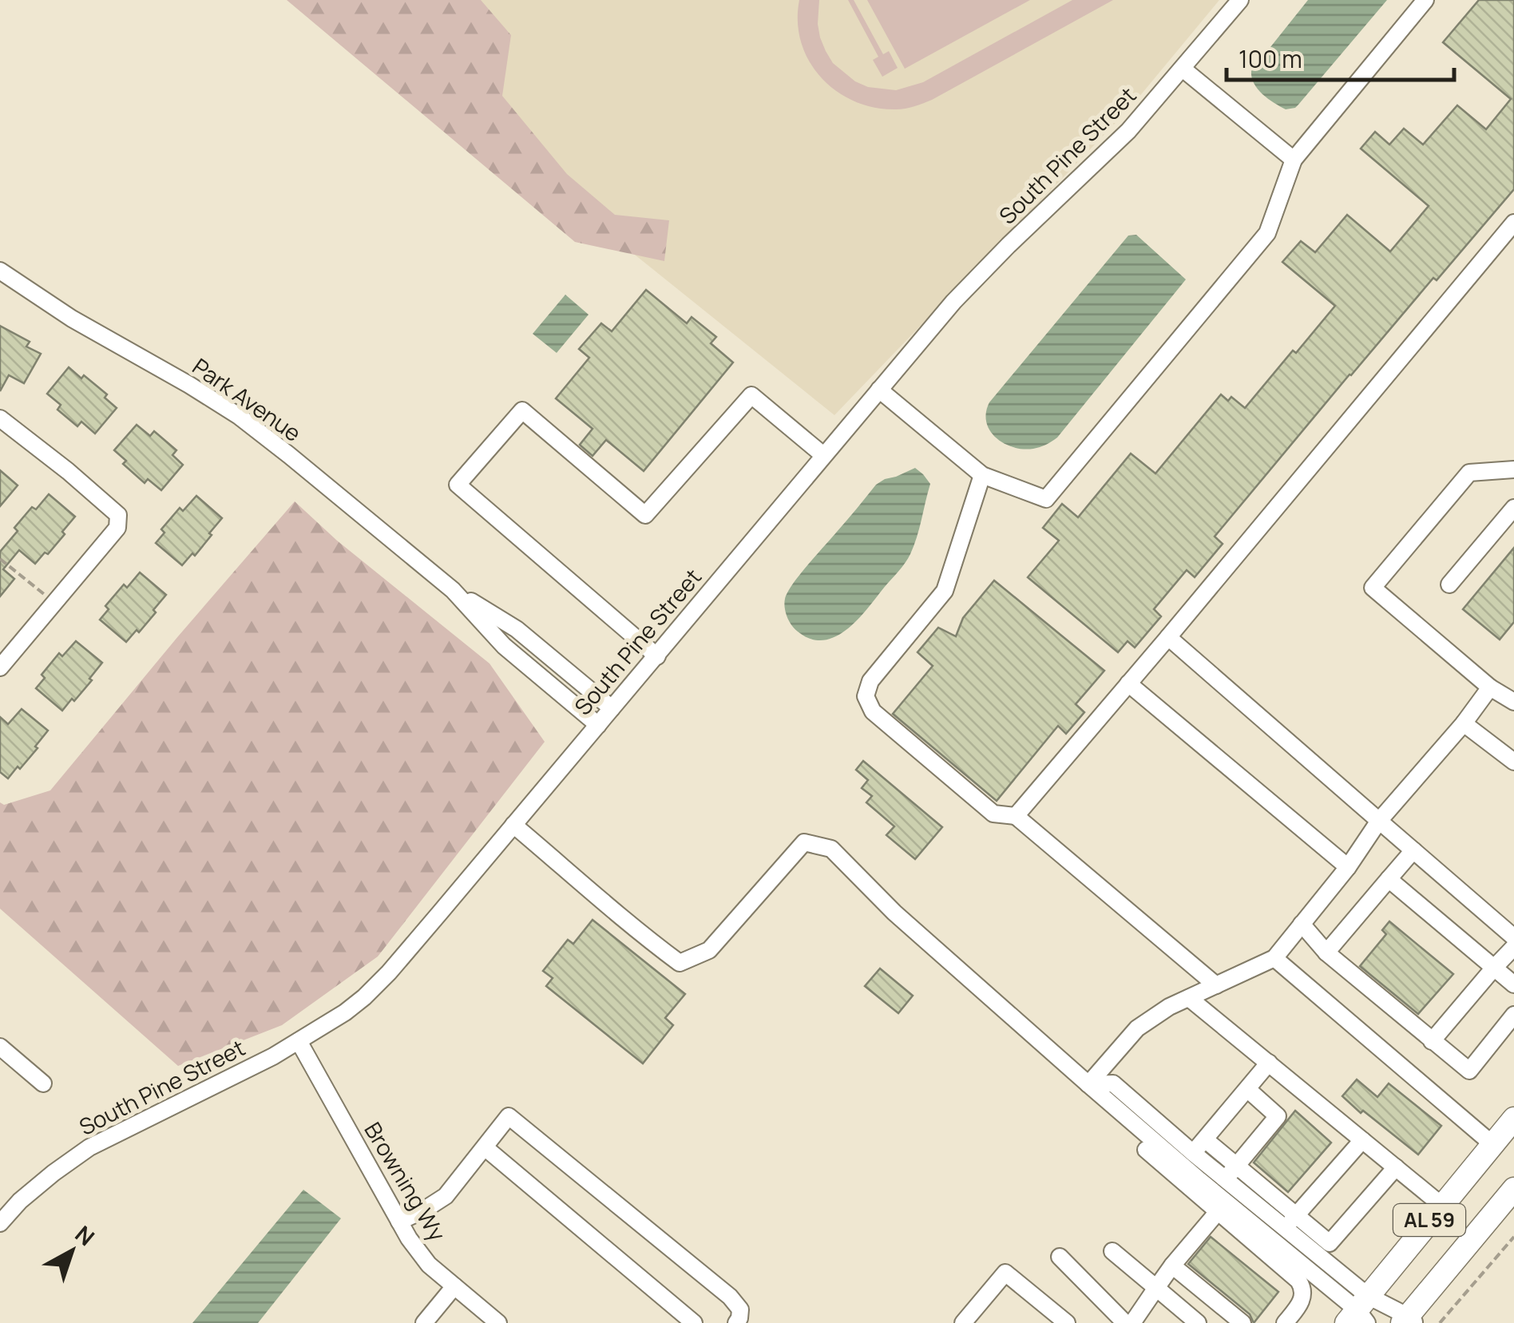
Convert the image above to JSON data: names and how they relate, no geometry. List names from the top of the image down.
{
  "streets": {
    "main road": ["AL 59"],
    "street": ["South Pine Street", "Park Avenue", "Browning Wy"]
  },
  "crossings": [
    ["South Pine Street", "Park Avenue"],
    ["South Pine Street", "Browning Wy"]
  ],
  "scale_bar": "100 m",
  "north": "top right"
}
